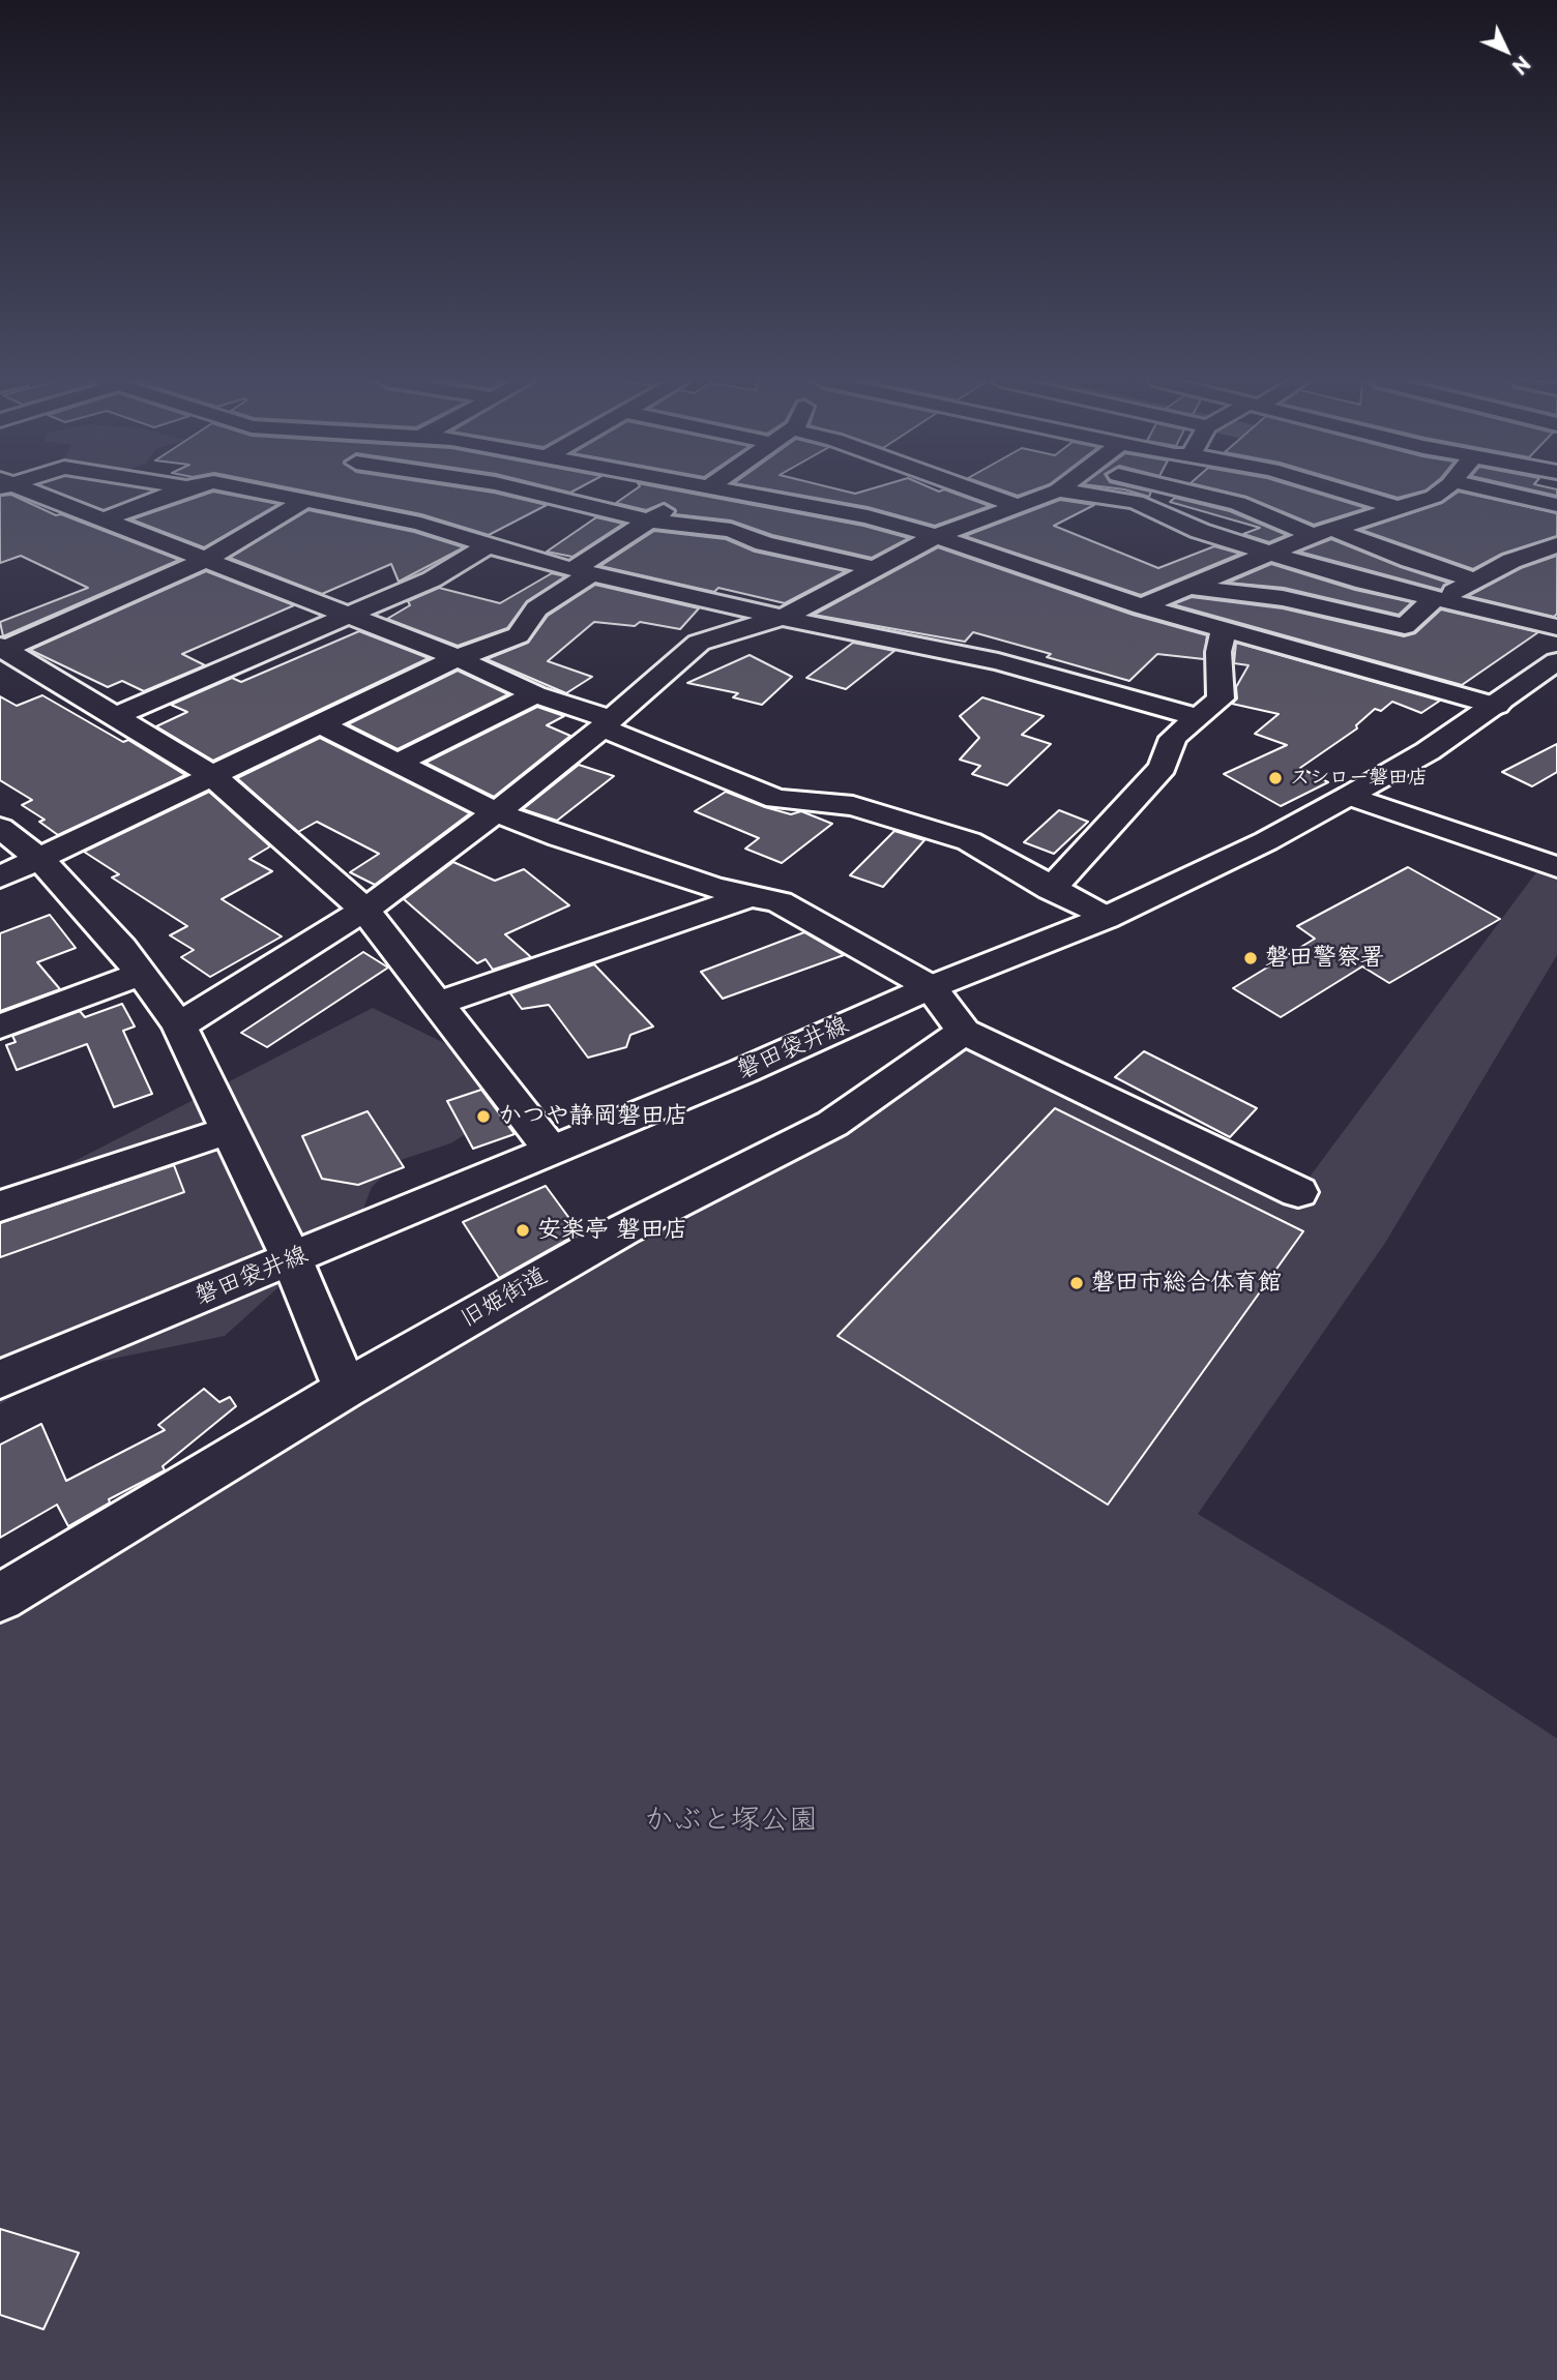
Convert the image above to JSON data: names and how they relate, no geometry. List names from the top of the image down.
{
  "streets": {
    "street": ["磐田袋井線", "旧姫街道"]
  },
  "parks": ["かぶと塚公園"],
  "places": [
    "スシロー磐田店",
    "磐田警察署",
    "かつや静岡磐田店",
    "安楽亭 磐田店",
    "磐田市総合体育館"
  ],
  "north": "bottom right"
}
